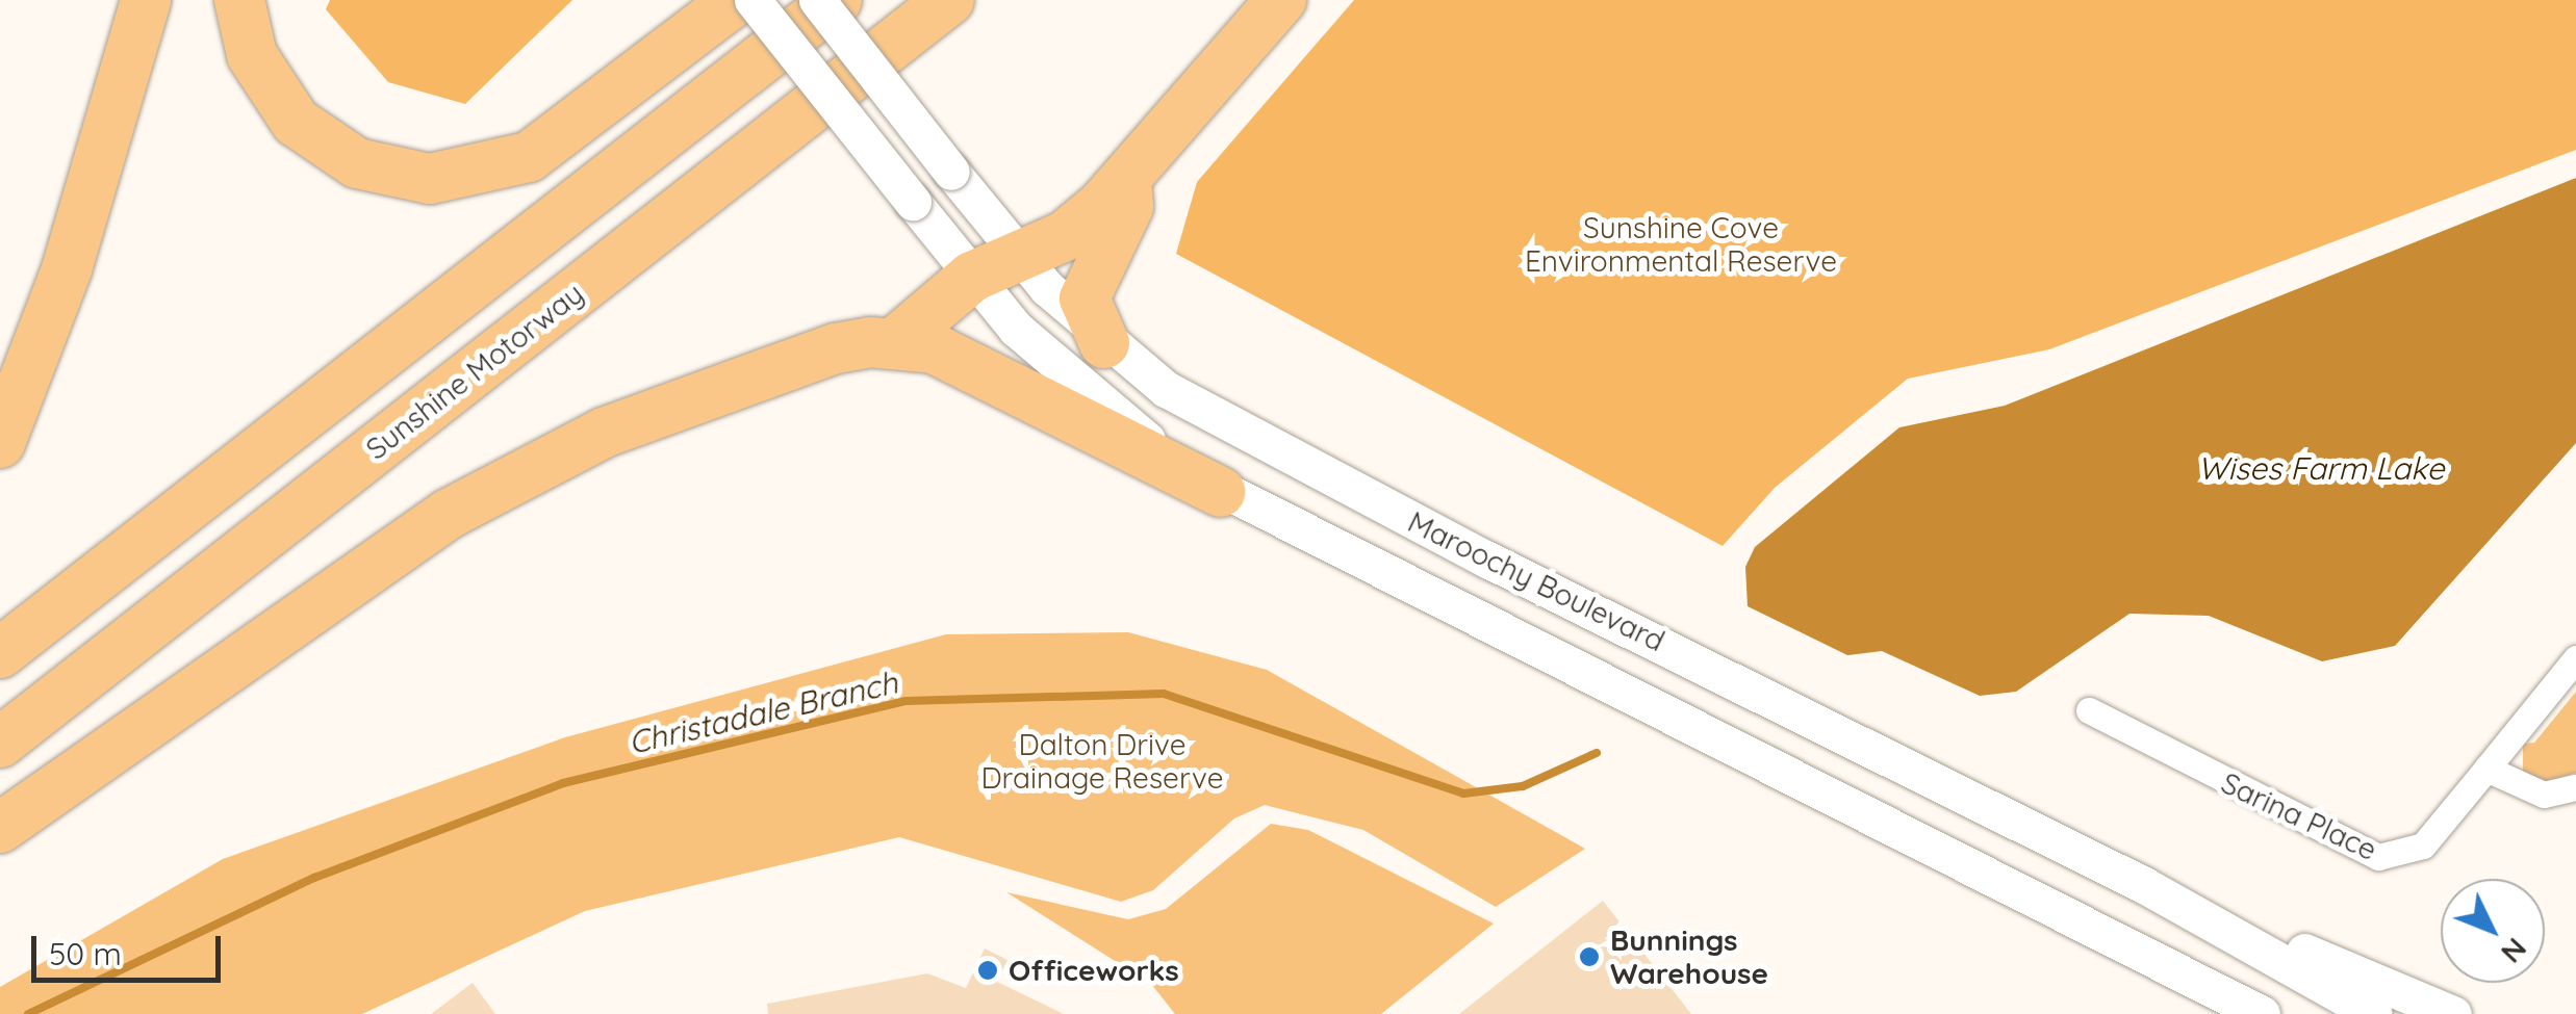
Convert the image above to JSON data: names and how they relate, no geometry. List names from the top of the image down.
{
  "streets": {
    "highway": ["Sunshine Motorway"],
    "main road": ["Maroochy Boulevard"],
    "street": ["Sarina Place"]
  },
  "water": ["Wises Farm Lake", "Christadale Branch"],
  "parks": ["Sunshine Cove Environmental Reserve", "Dalton Drive Drainage Reserve"],
  "places": ["Bunnings Warehouse", "Officeworks"],
  "scale_bar": "50 m",
  "north": "bottom right"
}
